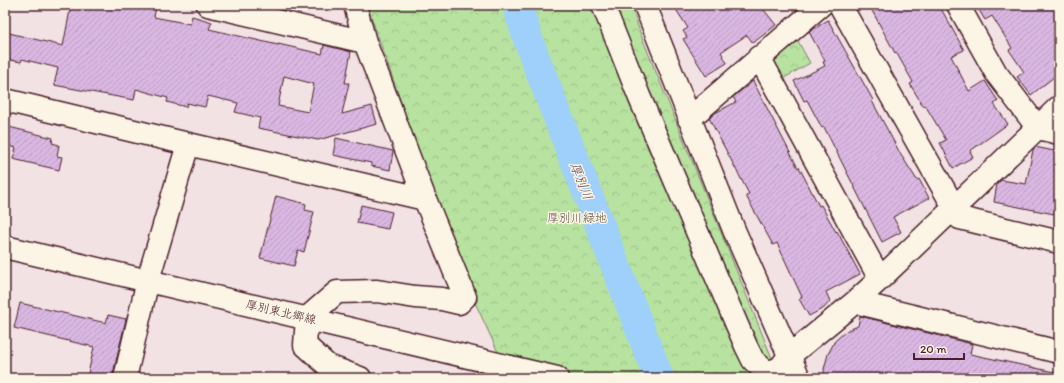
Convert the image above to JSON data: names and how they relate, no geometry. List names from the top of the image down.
{
  "streets": {
    "street": ["厚別東北郷線"]
  },
  "water": ["厚別川"],
  "parks": ["厚別川緑地"],
  "scale_bar": "20 m"
}
